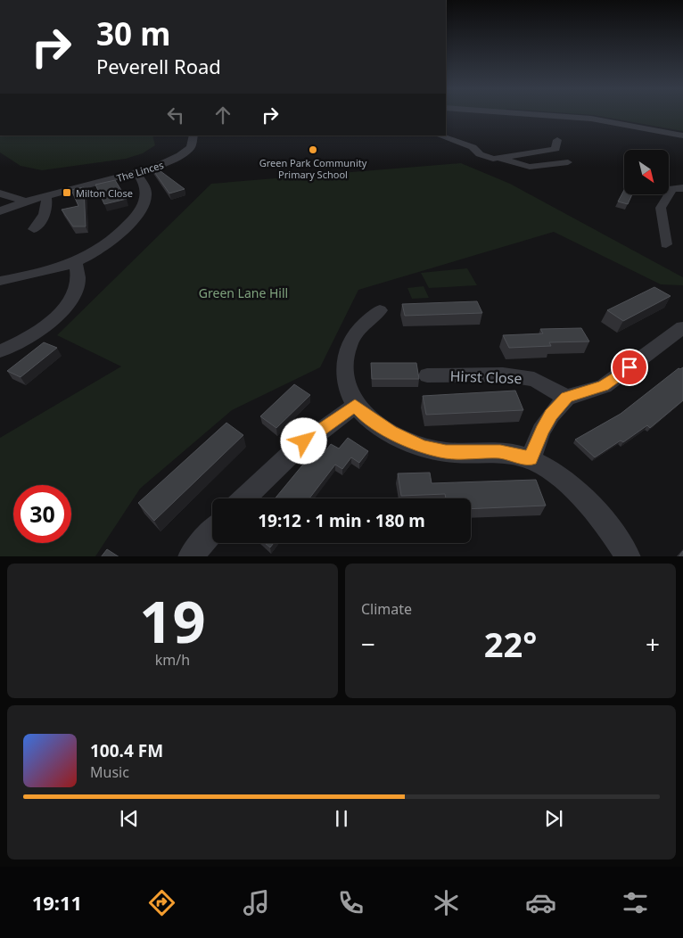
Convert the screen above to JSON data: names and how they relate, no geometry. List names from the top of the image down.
{
  "streets": {
    "street": ["The Linces", "Hirst Close"]
  },
  "parks": ["Green Lane Hill"],
  "places": {
    "other": ["Green Park Community Primary School"],
    "transit": ["Milton Close"]
  },
  "north": "bottom right",
  "page": {
    "turn": ["30 m", "Peverell Road"],
    "limit": "30",
    "trip": "19:12 · 1 min · 180 m",
    "tile": [
      ["19", "km/h"],
      "Climate"
    ],
    "heat": ["−", "22°", "+"],
    "song": ["100.4 FM", "Music"],
    "tabs": "19:11"
  }
}
